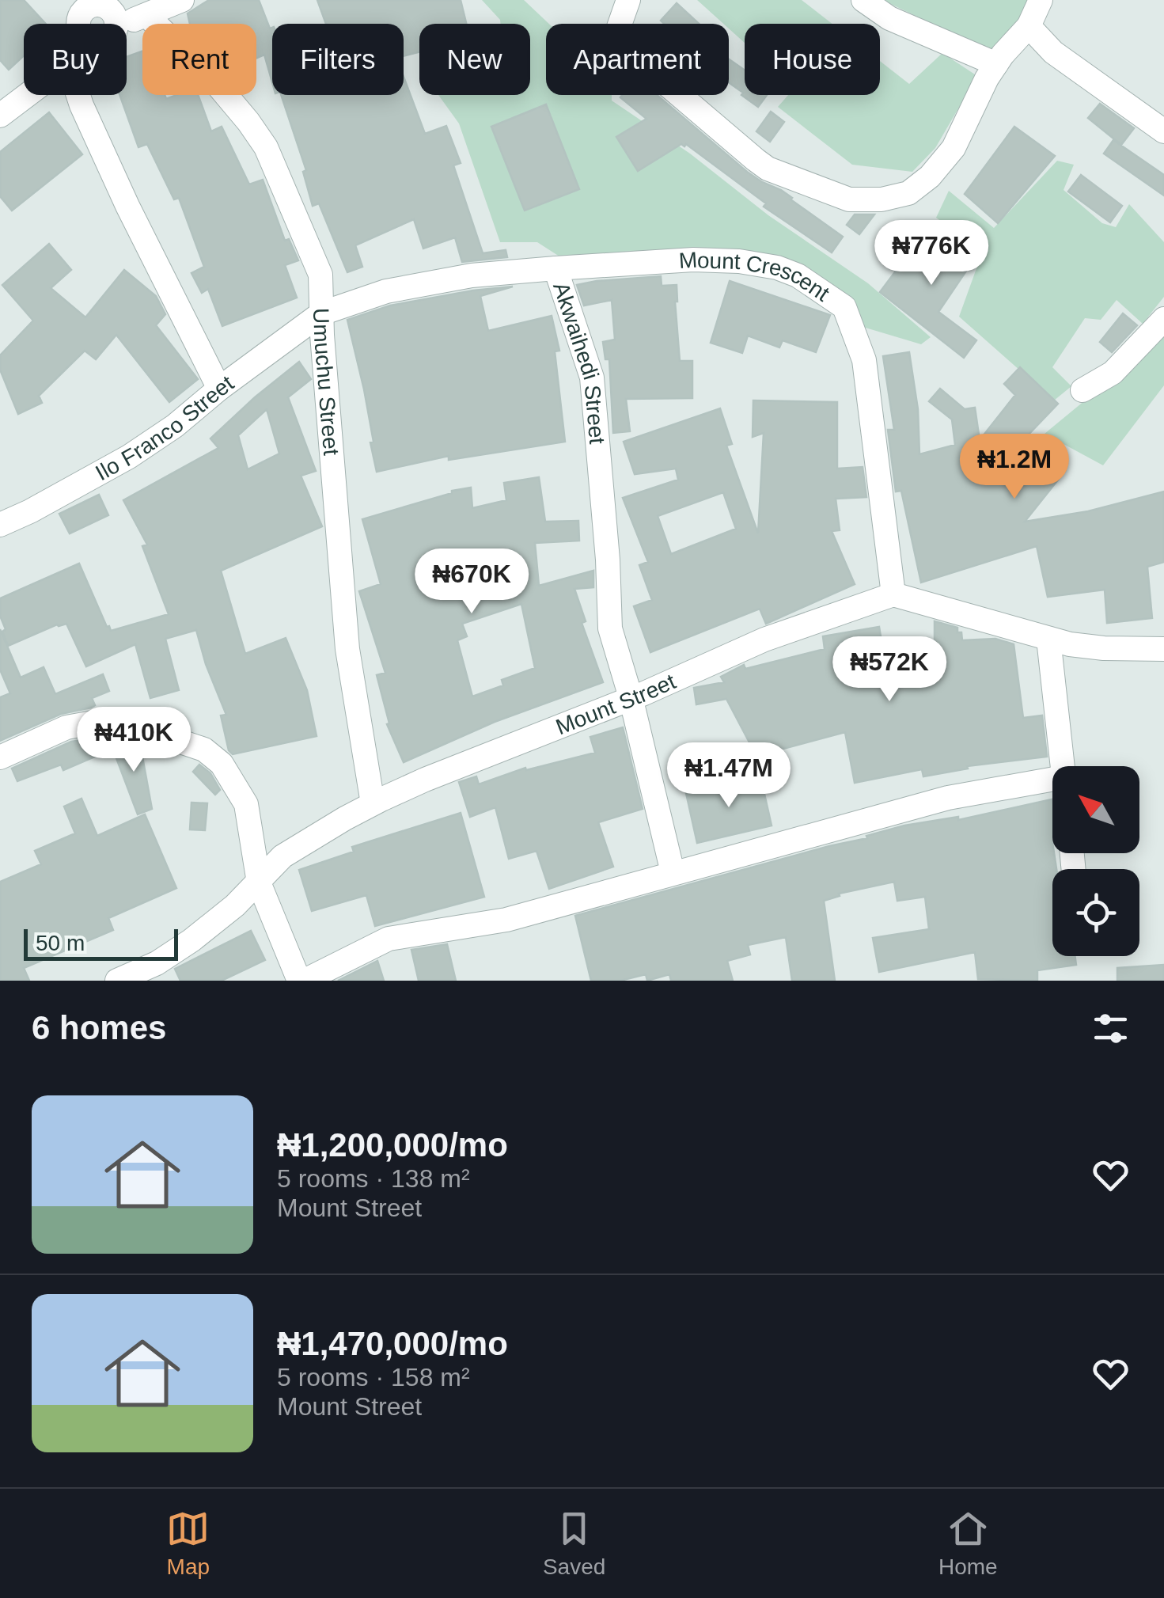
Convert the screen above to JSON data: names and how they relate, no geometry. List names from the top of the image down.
{
  "streets": {
    "street": [
      "Mount Crescent",
      "Akwaihedi Street",
      "Umuchu Street",
      "Ilo Franco Street",
      "Mount Street"
    ]
  },
  "crossings": [
    ["Mount Crescent", "Akwaihedi Street"],
    ["Mount Crescent", "Mount Street"],
    ["Akwaihedi Street", "Umuchu Street"],
    ["Akwaihedi Street", "Ilo Franco Street"],
    ["Akwaihedi Street", "Mount Street"],
    ["Umuchu Street", "Ilo Franco Street"],
    ["Umuchu Street", "Mount Street"]
  ],
  "scale_bar": "50 m",
  "north": "top left",
  "page": {
    "chip": [
      "Buy",
      "Rent",
      "Filters",
      "New",
      "Apartment",
      "House"
    ],
    "price": [
      "₦776K",
      "₦1.2M",
      "₦670K",
      "₦572K",
      "₦410K",
      "₦1.47M"
    ],
    "scale": "50 m",
    "heading": "6 homes",
    "list": [
      {
        "name": "₦1,200,000/mo",
        "note": "5 rooms · 138 m² · Mount Street"
      },
      {
        "name": "₦1,470,000/mo",
        "note": "5 rooms · 158 m² · Mount Street"
      }
    ],
    "tabs": ["Map", "Saved", "Home"]
  }
}
